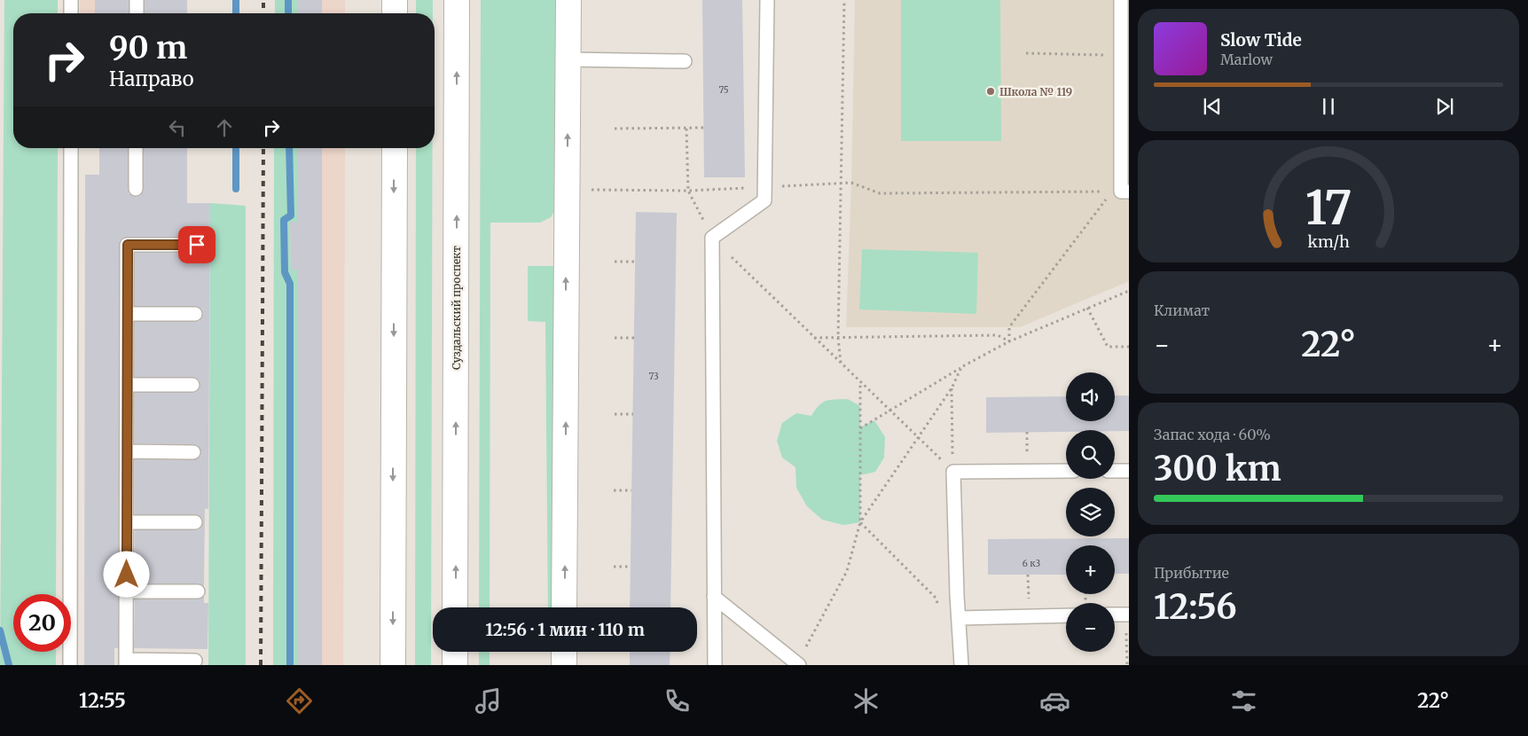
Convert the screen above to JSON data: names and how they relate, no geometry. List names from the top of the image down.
{
  "streets": {
    "main road": ["Суздальский проспект"]
  },
  "places": ["Школа № 119"],
  "house_numbers": ["75", "73", "6 к3"],
  "page": {
    "turn": ["90 m", "Направо"],
    "song": ["Slow Tide", "Marlow"],
    "tile": [
      "Климат",
      ["Запас хода · 60%", "300 km"],
      ["Прибытие", "12:56"]
    ],
    "heat": ["−", "22°", "+"],
    "map_buttons": ["+", "−"],
    "limit": "20",
    "trip": "12:56 · 1 мин · 110 m",
    "tabs": ["12:55", "22°"],
    "gauge": ["17", "km/h"]
  }
}
